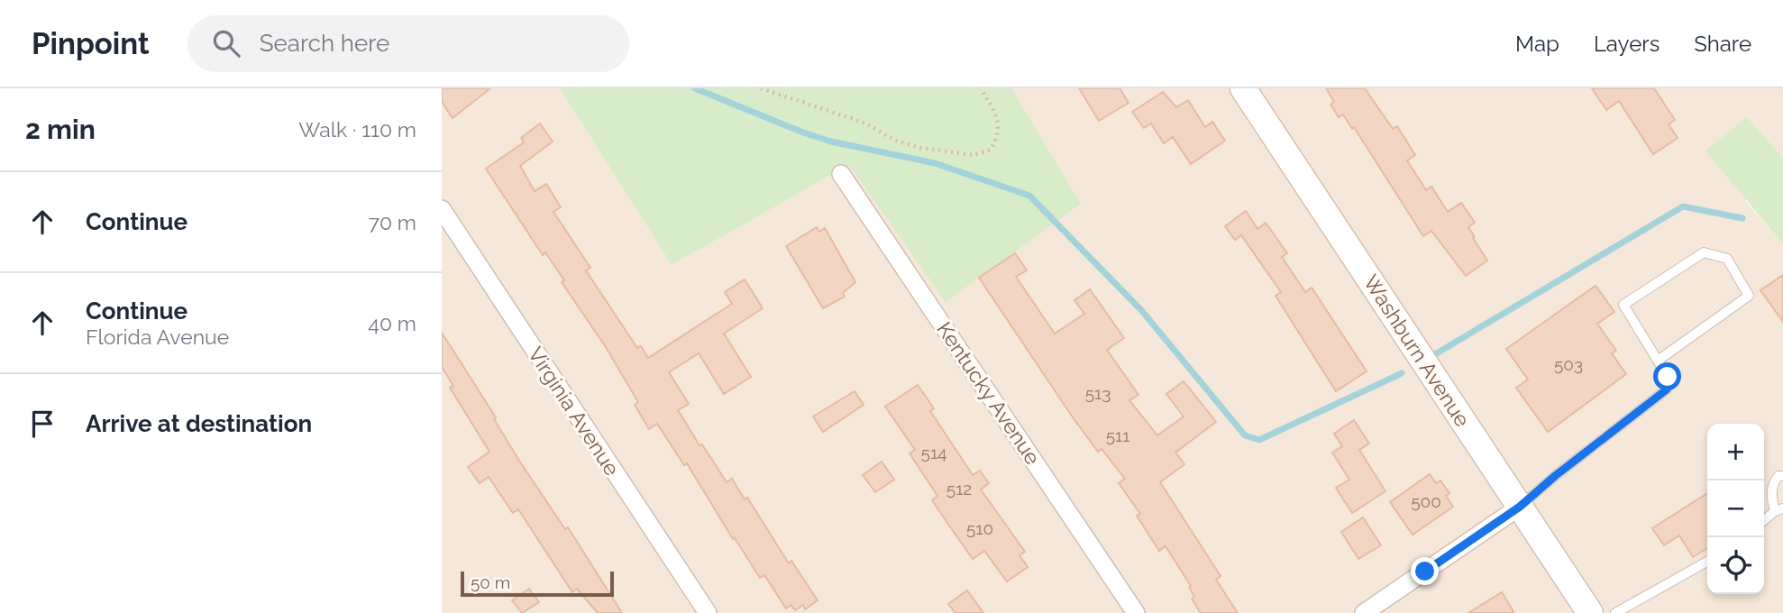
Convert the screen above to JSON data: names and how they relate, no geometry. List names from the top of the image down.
{
  "streets": {
    "street": ["Washburn Avenue", "Kentucky Avenue", "Virginia Avenue"]
  },
  "house_numbers": [
    "503",
    "513",
    "511",
    "514",
    "512",
    "500",
    "510"
  ],
  "scale_bar": "50 m",
  "page": {
    "header": "Pinpoint",
    "search": "Search here",
    "nav": ["Map", "Layers", "Share"],
    "heading": ["2 min", "Walk · 110 m"],
    "list": [
      ["Continue", "70 m"],
      ["Continue", "Florida Avenue", "40 m"],
      "Arrive at destination"
    ],
    "map_buttons": ["+", "−"],
    "scale": "50 m"
  }
}
